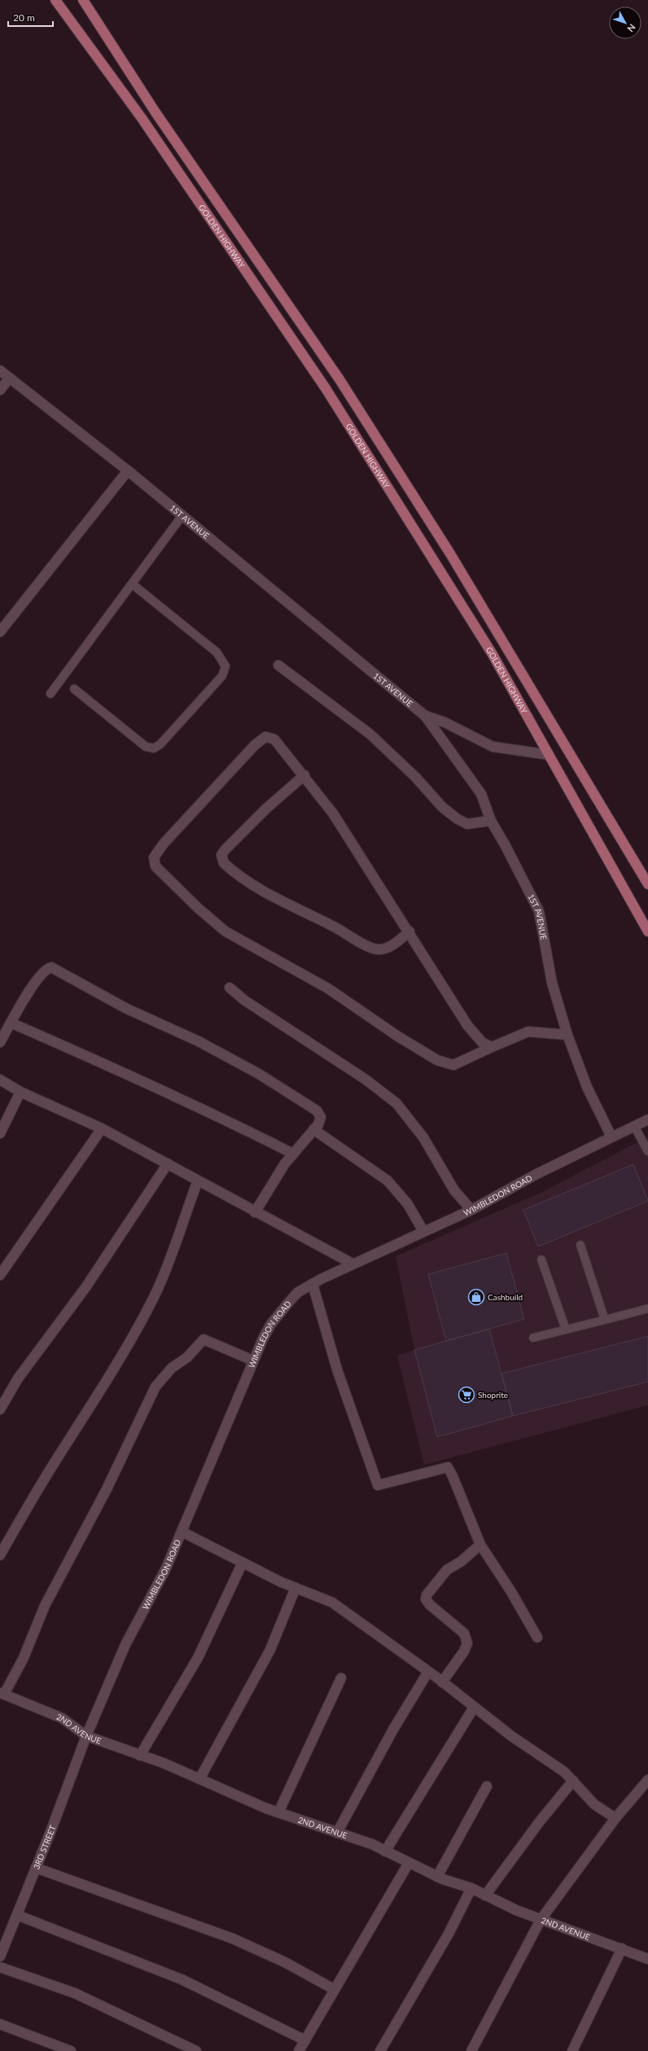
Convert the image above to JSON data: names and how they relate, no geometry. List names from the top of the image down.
{
  "streets": {
    "main road": ["GOLDEN HIGHWAY"],
    "street": [
      "1ST AVENUE",
      "WIMBLEDON ROAD",
      "2ND AVENUE",
      "3RD STREET"
    ]
  },
  "crossings": [
    ["1ST AVENUE", "WIMBLEDON ROAD"],
    ["WIMBLEDON ROAD", "2ND AVENUE"],
    ["WIMBLEDON ROAD", "3RD STREET"],
    ["2ND AVENUE", "3RD STREET"]
  ],
  "places": {
    "shop": ["Cashbuild"],
    "supermarket": ["Shoprite"]
  },
  "scale_bar": "20 m",
  "north": "bottom right"
}
